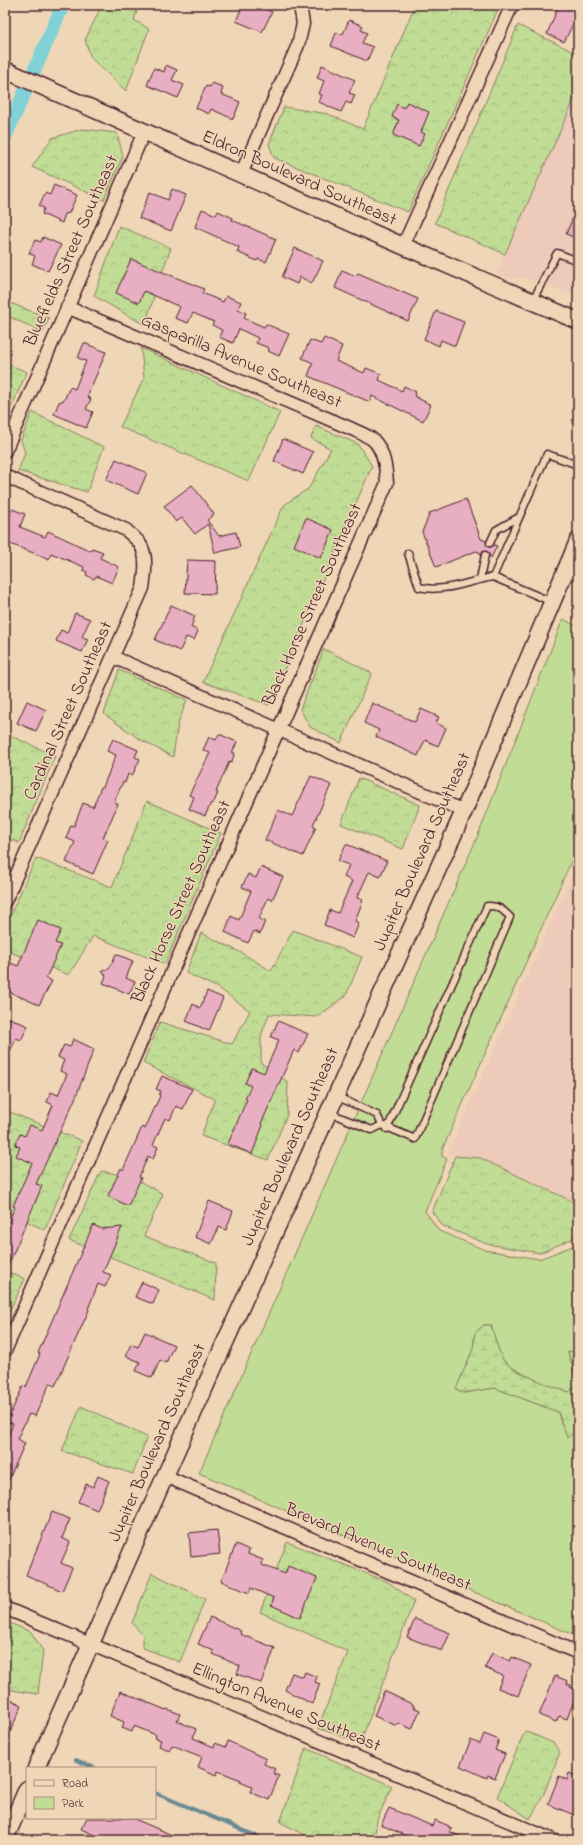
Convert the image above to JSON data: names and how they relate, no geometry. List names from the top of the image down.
{
  "streets": {
    "street": [
      "Eldron Boulevard Southeast",
      "Bluefields Street Southeast",
      "Gasparilla Avenue Southeast",
      "Black Horse Street Southeast",
      "Cardinal Street Southeast",
      "Jupiter Boulevard Southeast",
      "Brevard Avenue Southeast",
      "Ellington Avenue Southeast"
    ]
  },
  "crossings": [
    ["Eldron Boulevard Southeast", "Bluefields Street Southeast"],
    ["Bluefields Street Southeast", "Gasparilla Avenue Southeast"],
    ["Gasparilla Avenue Southeast", "Black Horse Street Southeast"],
    ["Jupiter Boulevard Southeast", "Brevard Avenue Southeast"],
    ["Jupiter Boulevard Southeast", "Ellington Avenue Southeast"]
  ],
  "legend": ["Road", "Park"]
}
